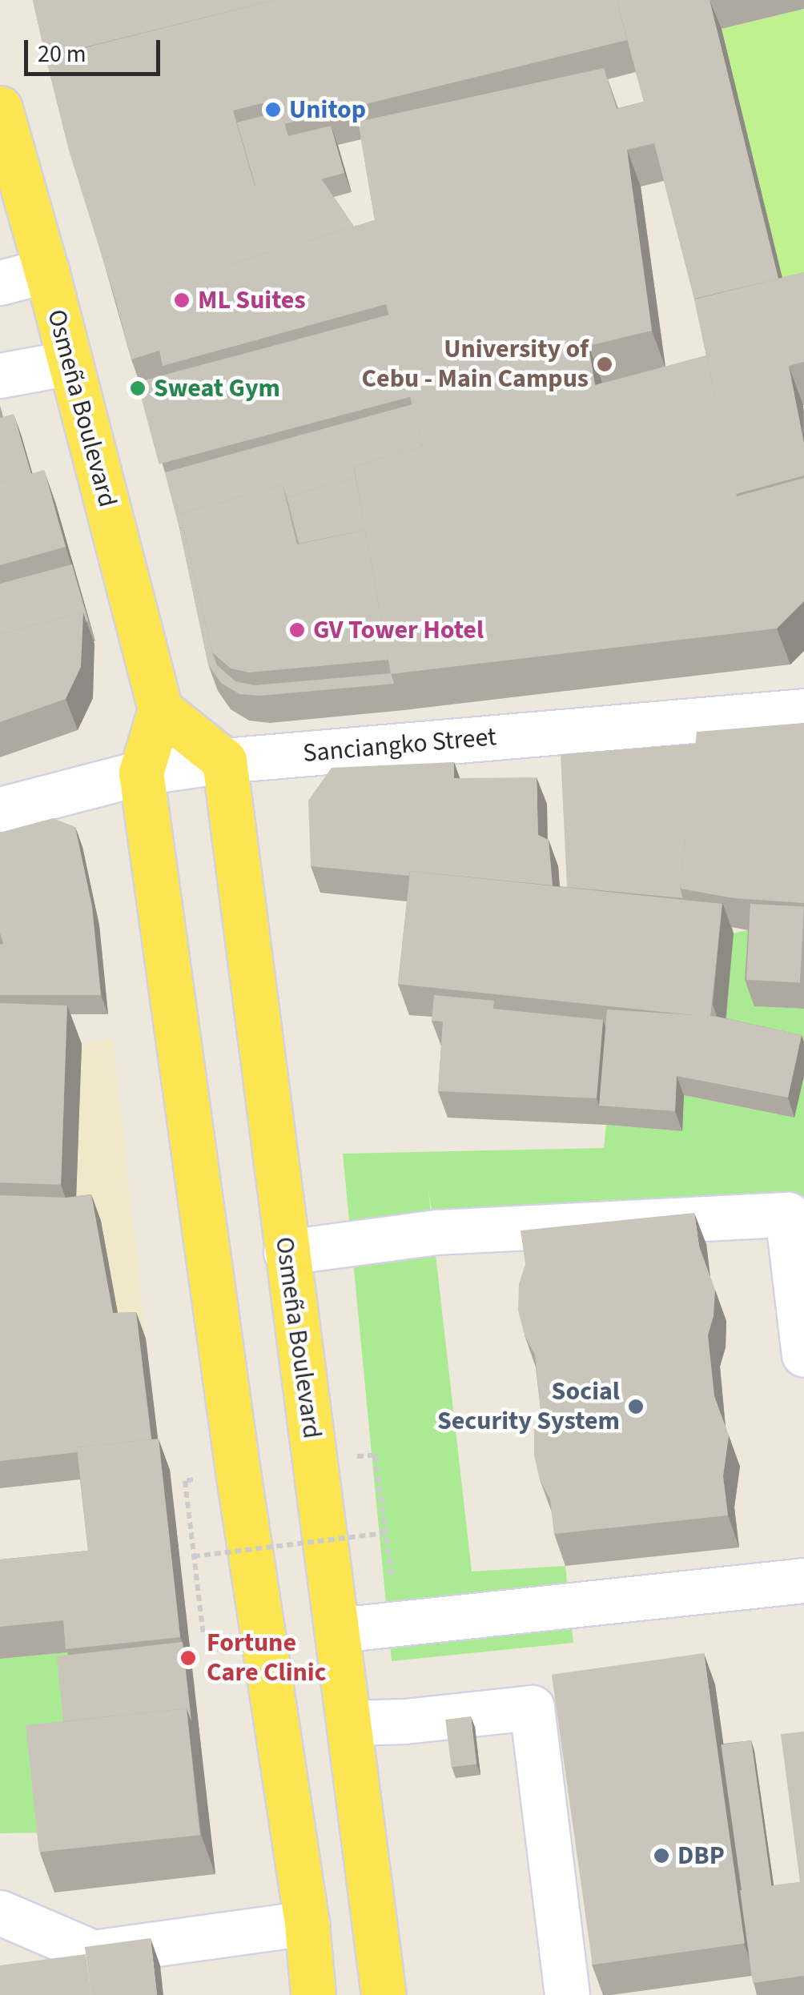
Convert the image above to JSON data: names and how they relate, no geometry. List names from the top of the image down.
{
  "streets": {
    "main road": ["Osmeña Boulevard"],
    "street": ["Sanciangko Street"]
  },
  "crossings": [
    ["Osmeña Boulevard", "Sanciangko Street"]
  ],
  "places": [
    "Unitop",
    "ML Suites",
    "University of Cebu - Main Campus",
    "Sweat Gym",
    "GV Tower Hotel",
    "Social Security System",
    "Fortune Care Clinic",
    "DBP"
  ],
  "scale_bar": "20 m"
}
